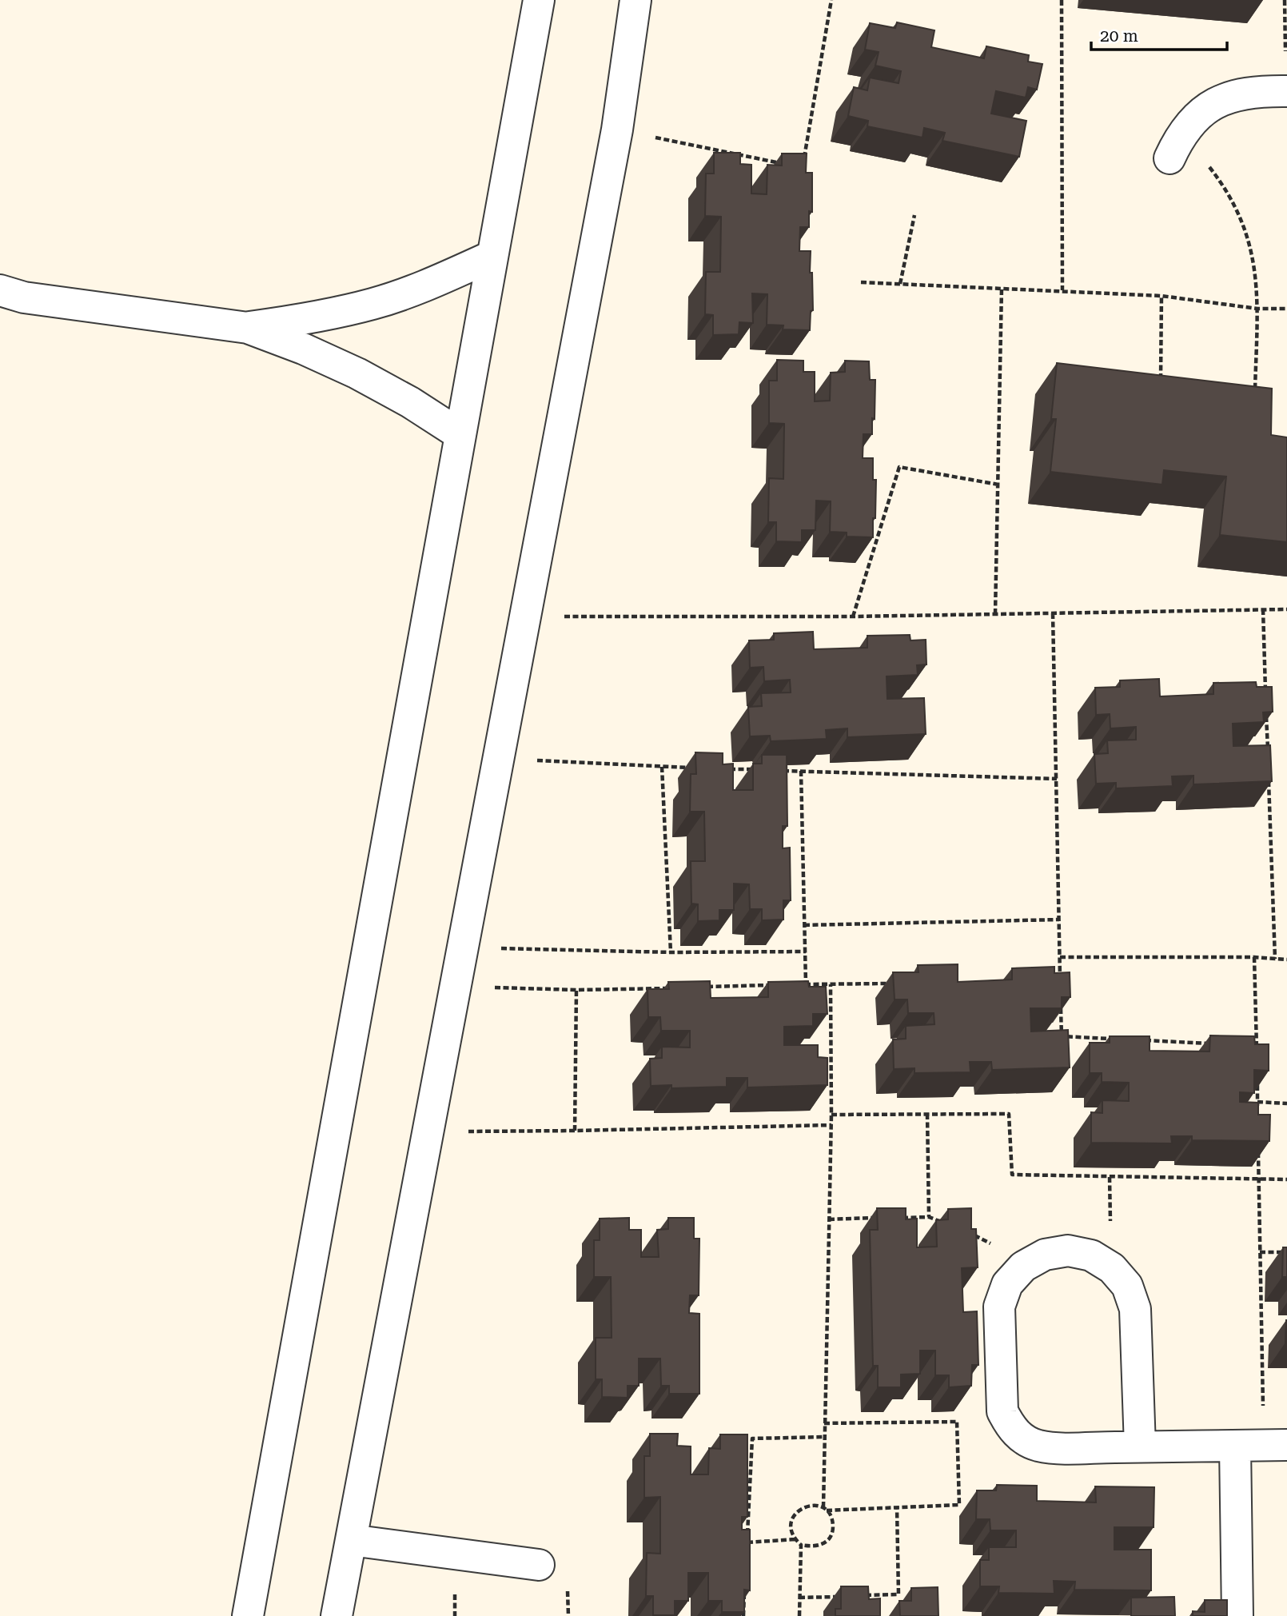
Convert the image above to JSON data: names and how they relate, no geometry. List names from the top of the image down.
{
  "scale_bar": "20 m"
}
